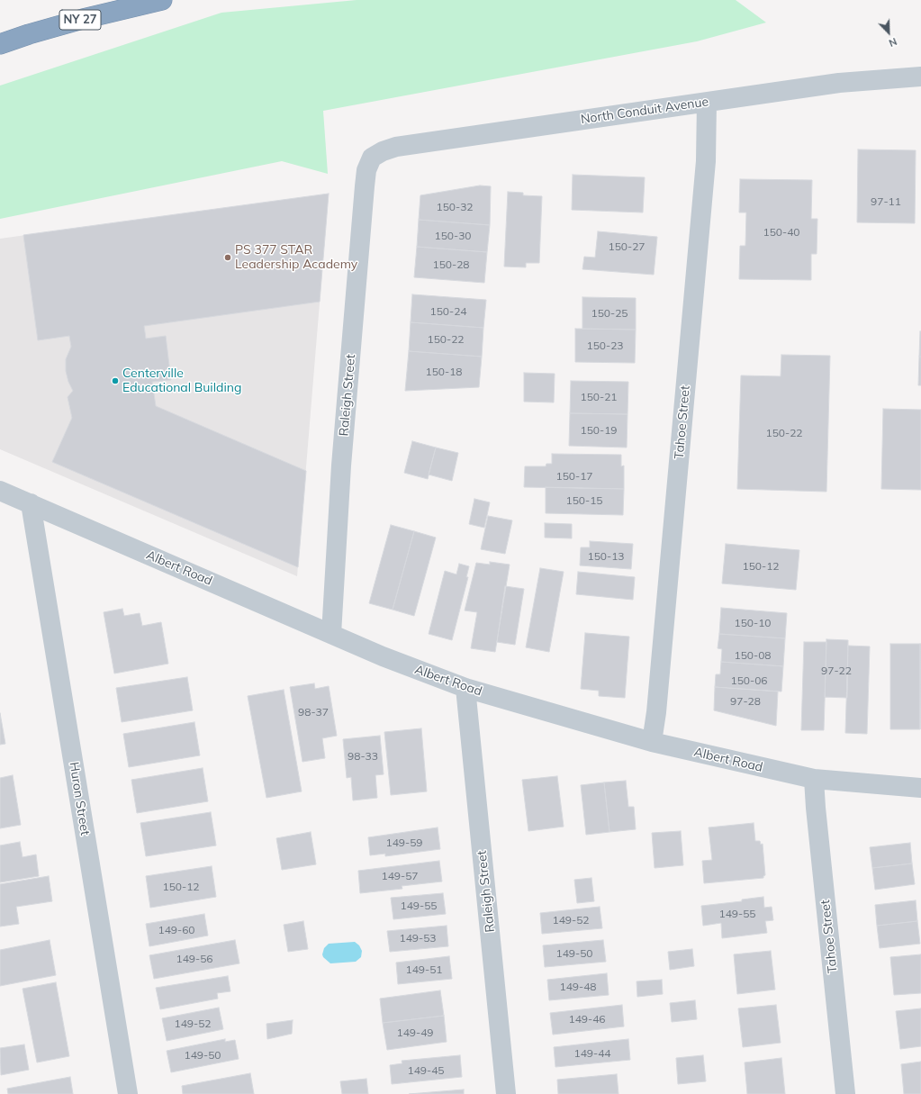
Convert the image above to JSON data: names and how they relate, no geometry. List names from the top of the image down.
{
  "streets": {
    "highway": ["NY 27"],
    "street": [
      "North Conduit Avenue",
      "Raleigh Street",
      "Tahoe Street",
      "Albert Road",
      "Huron Street"
    ]
  },
  "crossings": [
    ["North Conduit Avenue", "Raleigh Street"],
    ["North Conduit Avenue", "Tahoe Street"],
    ["Raleigh Street", "Albert Road"],
    ["Tahoe Street", "Albert Road"],
    ["Albert Road", "Huron Street"]
  ],
  "places": ["PS 377 STAR Leadership Academy", "Centerville Educational Building"],
  "house_numbers": [
    "97-11",
    "150-32",
    "150-40",
    "150-30",
    "150-27",
    "150-28",
    "150-24",
    "150-25",
    "150-22",
    "150-23",
    "150-18",
    "150-21",
    "150-19",
    "150-22",
    "150-17",
    "150-15",
    "150-13",
    "150-12",
    "150-10",
    "150-08",
    "97-22",
    "150-06",
    "97-28",
    "98-37",
    "98-33",
    "149-59",
    "149-57",
    "150-12",
    "149-55",
    "149-55",
    "149-52",
    "149-60",
    "149-53",
    "149-50",
    "149-56",
    "149-51",
    "149-48",
    "149-46",
    "149-52",
    "149-49",
    "149-44",
    "149-50",
    "149-45"
  ],
  "north": "bottom right"
}
